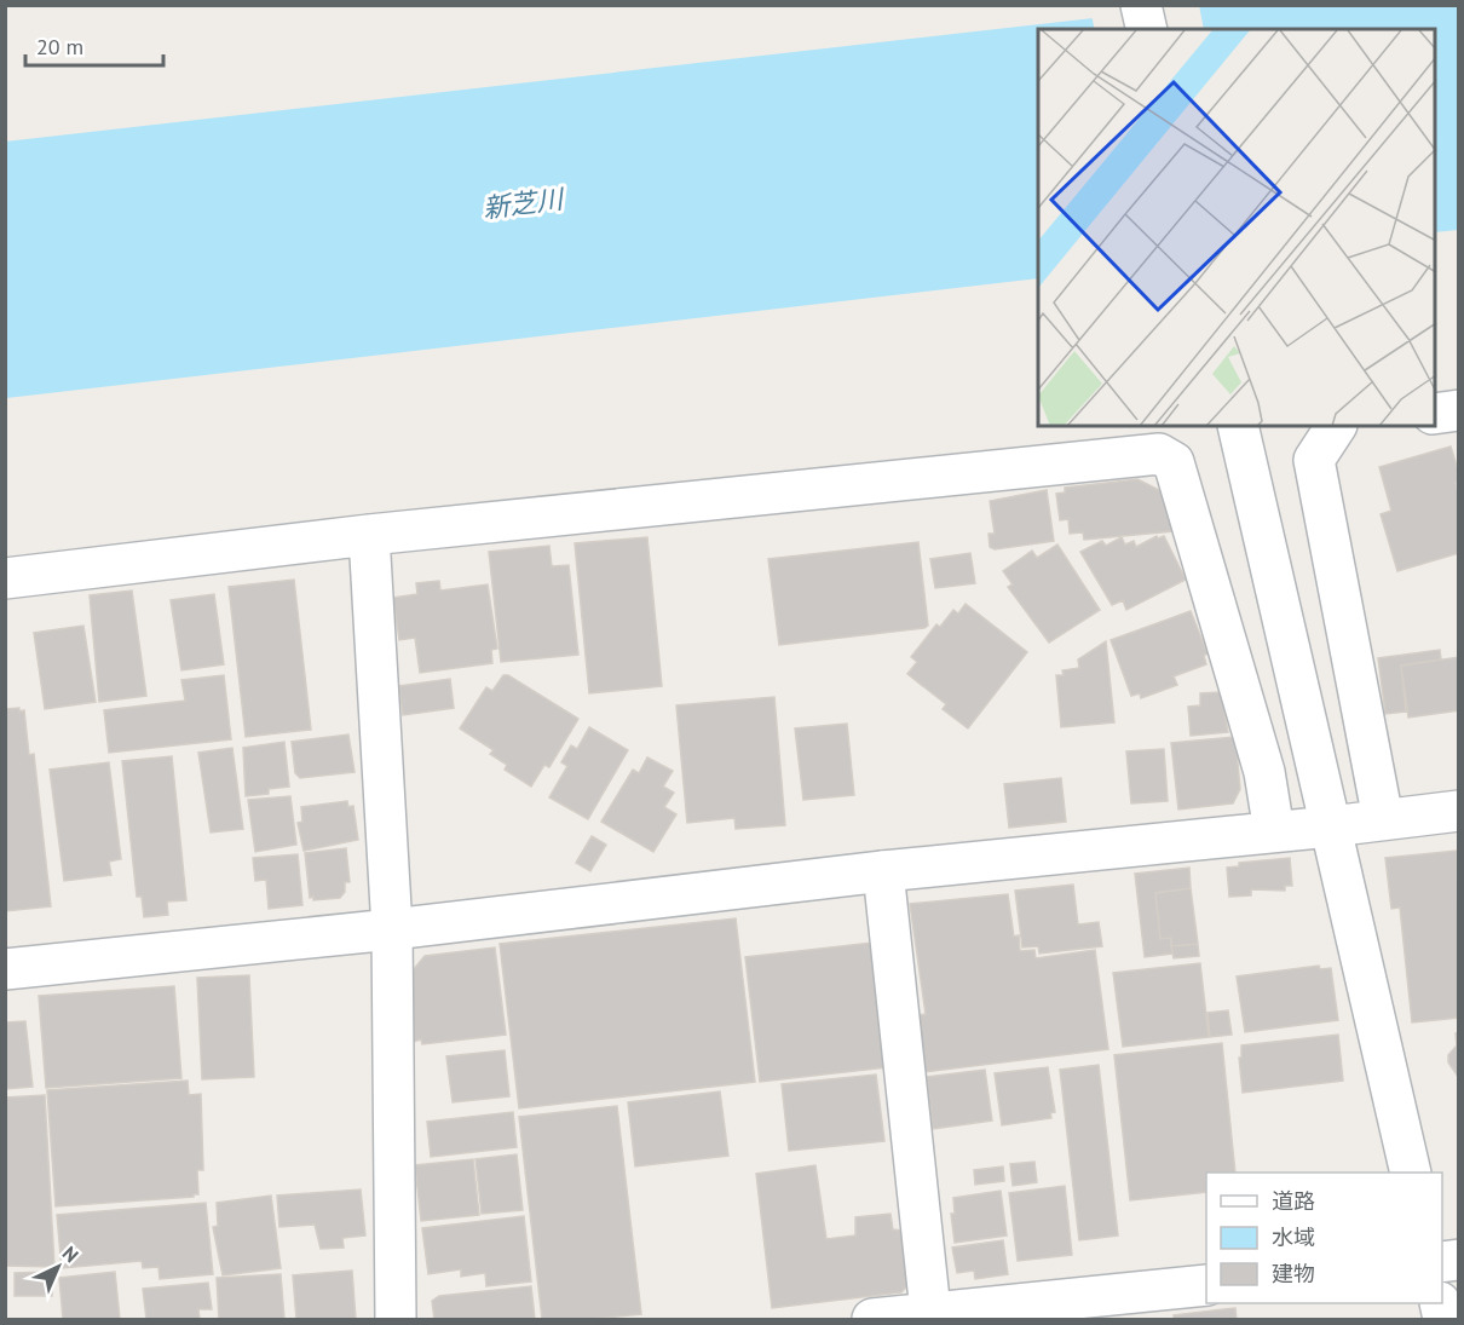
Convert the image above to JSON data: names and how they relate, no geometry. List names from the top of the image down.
{
  "water": ["新芝川"],
  "legend": ["道路", "水域", "建物"],
  "scale_bar": "20 m",
  "north": "top right"
}
